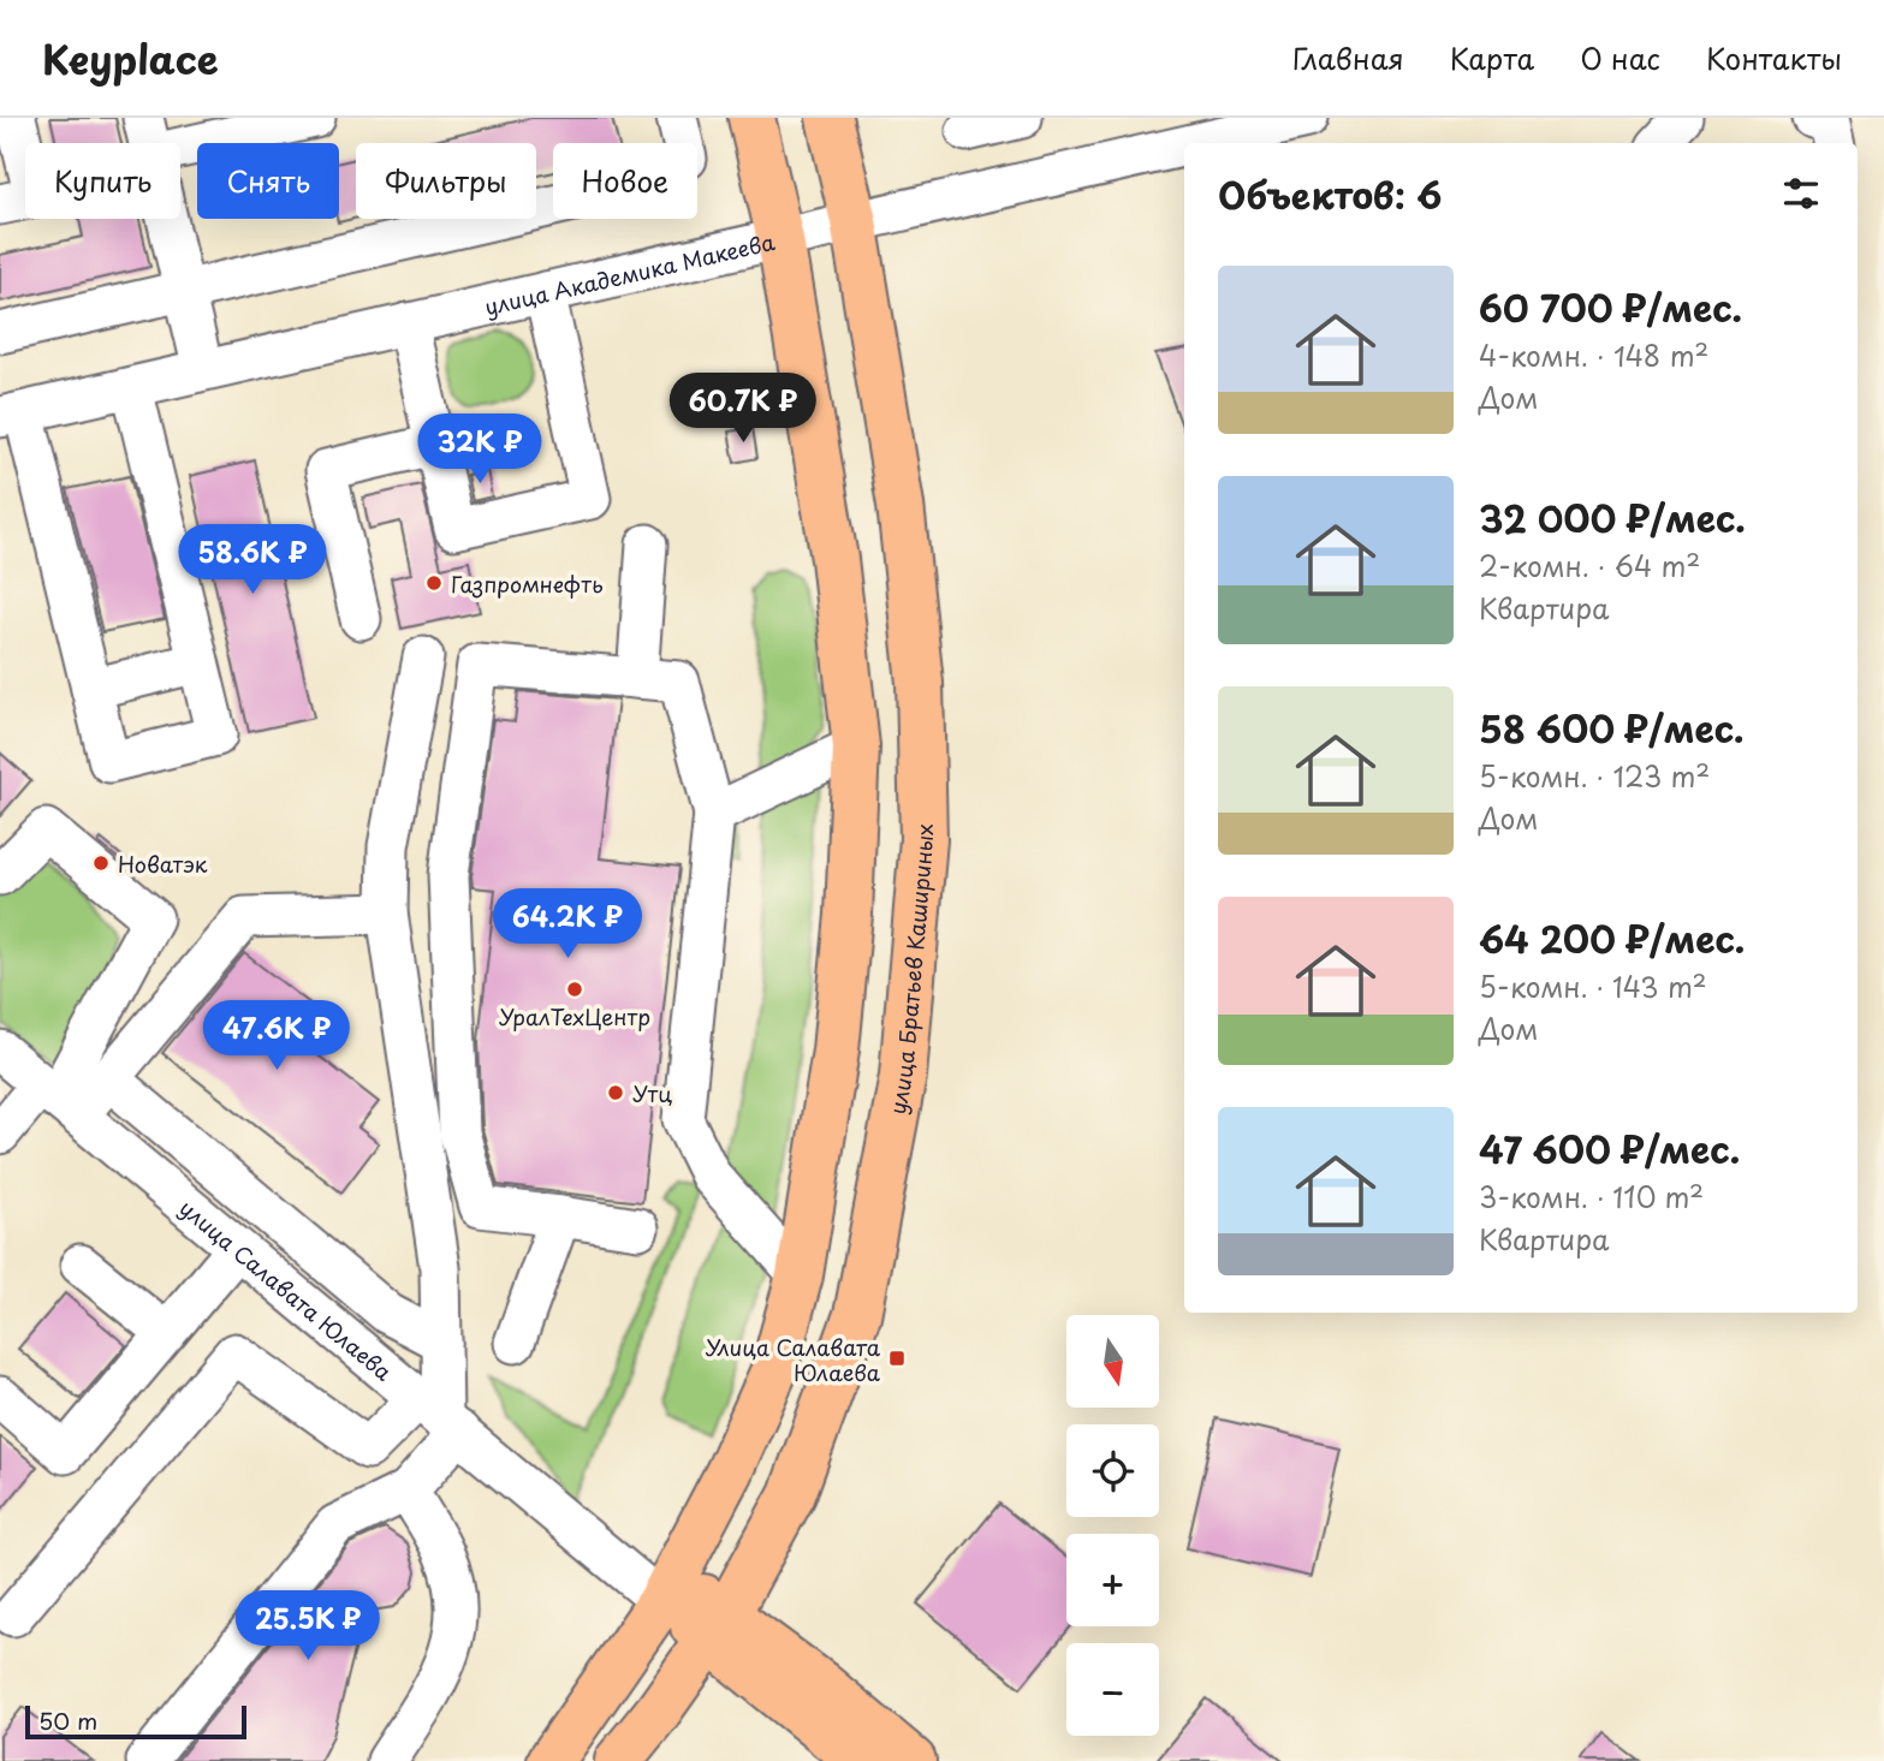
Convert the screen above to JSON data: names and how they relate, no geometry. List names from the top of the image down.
{
  "streets": {
    "main road": ["улица Братьев Кашириных", "улица Салавата Юлаева"],
    "street": ["улица Академика Макеева"]
  },
  "crossings": [
    ["улица Академика Макеева", "улица Братьев Кашириных"],
    ["улица Братьев Кашириных", "улица Салавата Юлаева"]
  ],
  "places": {
    "other": [
      "Газпромнефть",
      "Новатэк",
      "УралТехЦентр",
      "Утц"
    ],
    "transit": ["Улица Салавата Юлаева"]
  },
  "scale_bar": "50 m",
  "north": "bottom",
  "page": {
    "header": "Keyplace",
    "nav": [
      "Главная",
      "Карта",
      "О нас",
      "Контакты"
    ],
    "chip": [
      "Купить",
      "Снять",
      "Фильтры",
      "Новое"
    ],
    "heading": "Объектов: 6",
    "list": [
      {
        "name": "60 700 ₽/мес.",
        "note": "4-комн. · 148 m² · Дом"
      },
      {
        "name": "32 000 ₽/мес.",
        "note": "2-комн. · 64 m² · Квартира"
      },
      {
        "name": "58 600 ₽/мес.",
        "note": "5-комн. · 123 m² · Дом"
      },
      {
        "name": "64 200 ₽/мес.",
        "note": "5-комн. · 143 m² · Дом"
      },
      {
        "name": "47 600 ₽/мес.",
        "note": "3-комн. · 110 m² · Квартира"
      }
    ],
    "price": [
      "60.7K ₽",
      "32K ₽",
      "58.6K ₽",
      "64.2K ₽",
      "47.6K ₽",
      "25.5K ₽"
    ],
    "map_buttons": ["+", "−"],
    "scale": "50 m"
  }
}
